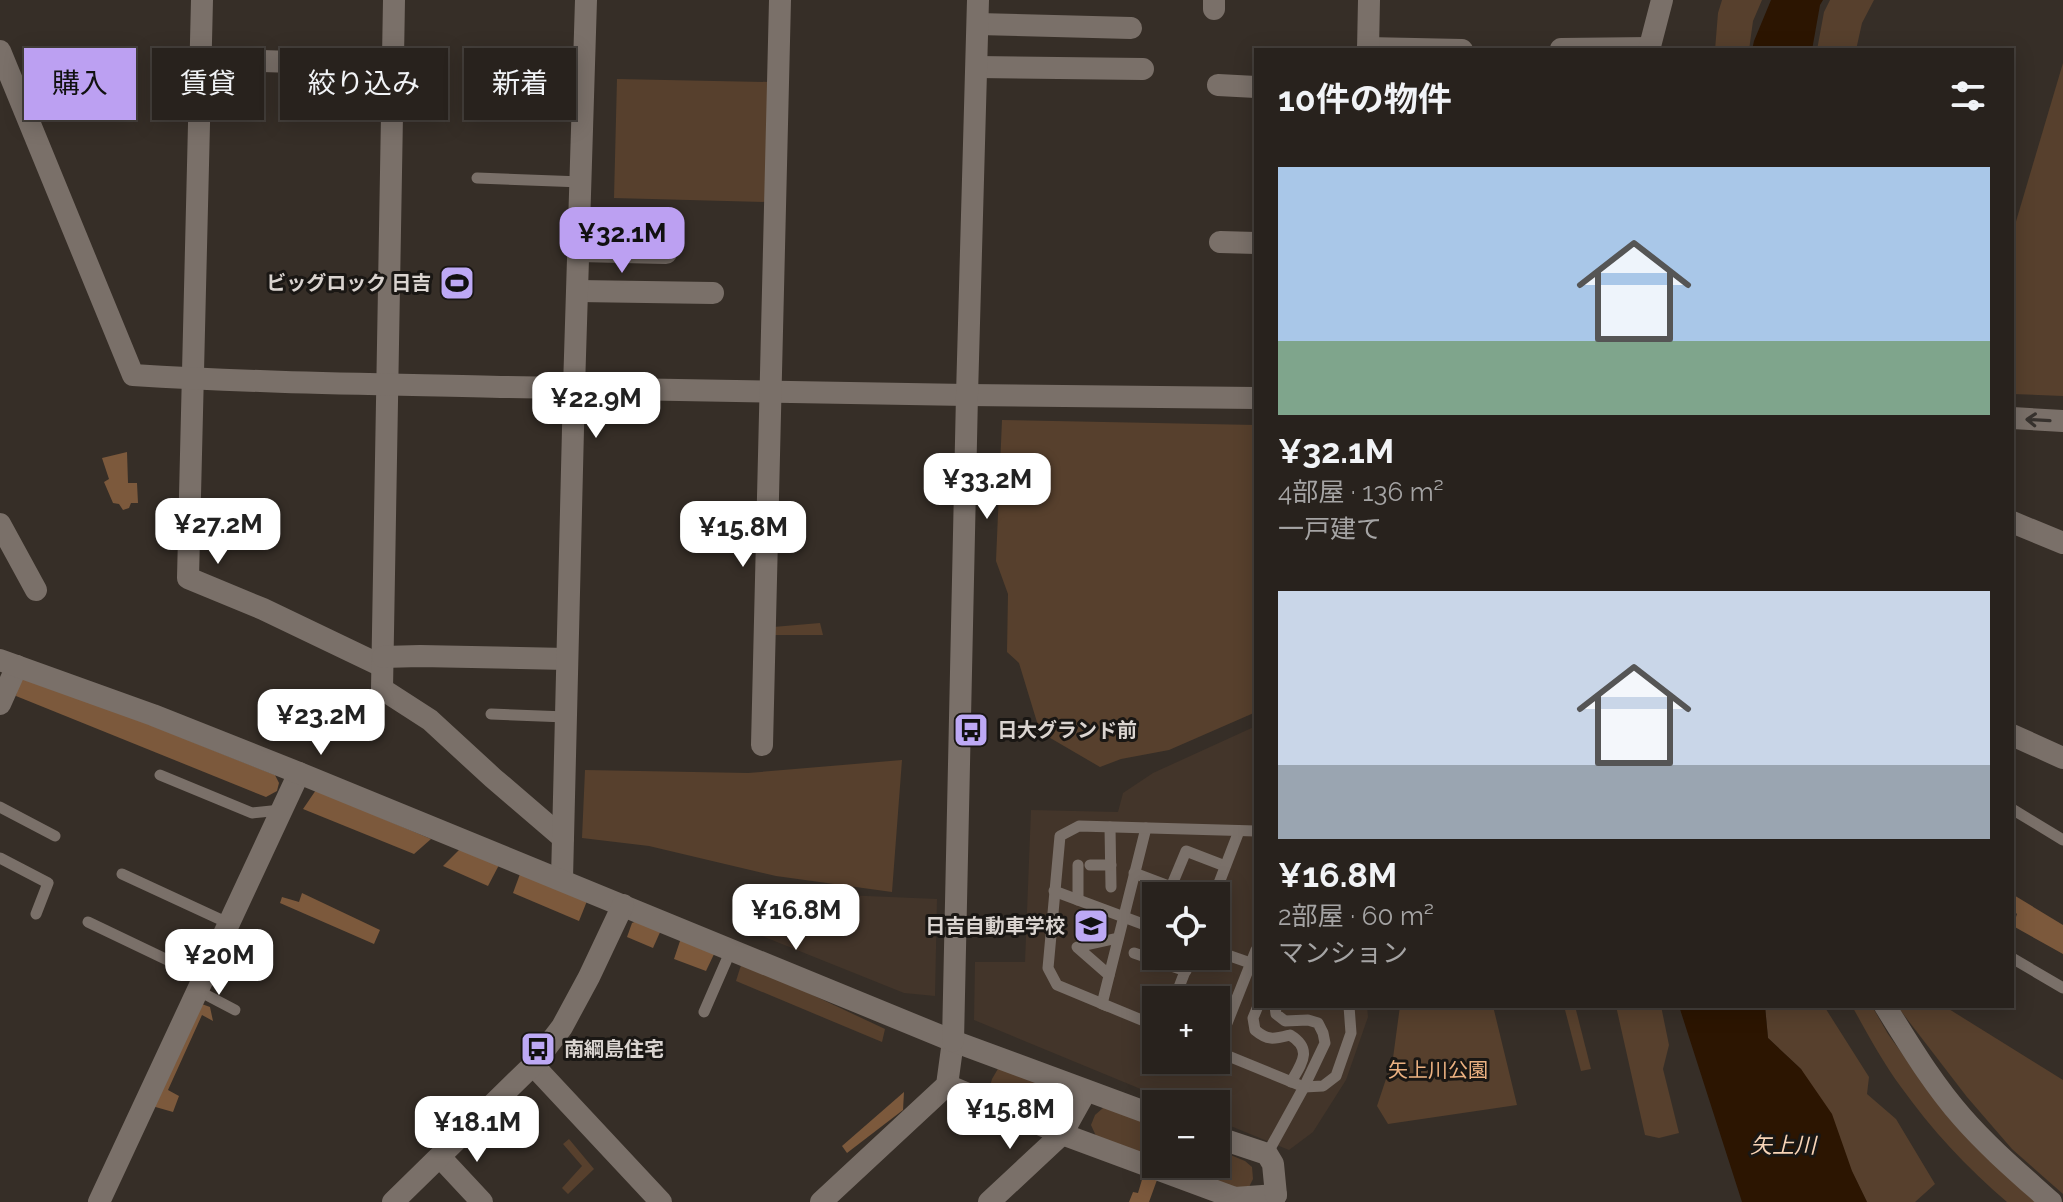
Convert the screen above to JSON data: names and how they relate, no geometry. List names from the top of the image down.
{
  "water": ["矢上川"],
  "parks": ["矢上川公園"],
  "places": {
    "sports": ["ビッグロック 日吉"],
    "bus stop": ["日大グランド前", "南綱島住宅"],
    "school or university": ["日吉自動車学校"]
  },
  "page": {
    "chip": [
      "購入",
      "賃貸",
      "絞り込み",
      "新着"
    ],
    "heading": "10件の物件",
    "list": [
      {
        "name": "¥32.1M",
        "note": "4部屋 · 136 m² · 一戸建て"
      },
      {
        "name": "¥16.8M",
        "note": "2部屋 · 60 m² · マンション"
      }
    ],
    "price": [
      "¥32.1M",
      "¥22.9M",
      "¥33.2M",
      "¥27.2M",
      "¥15.8M",
      "¥23.2M",
      "¥16.8M",
      "¥20M",
      "¥15.8M",
      "¥18.1M"
    ],
    "map_buttons": ["+", "−"]
  }
}
